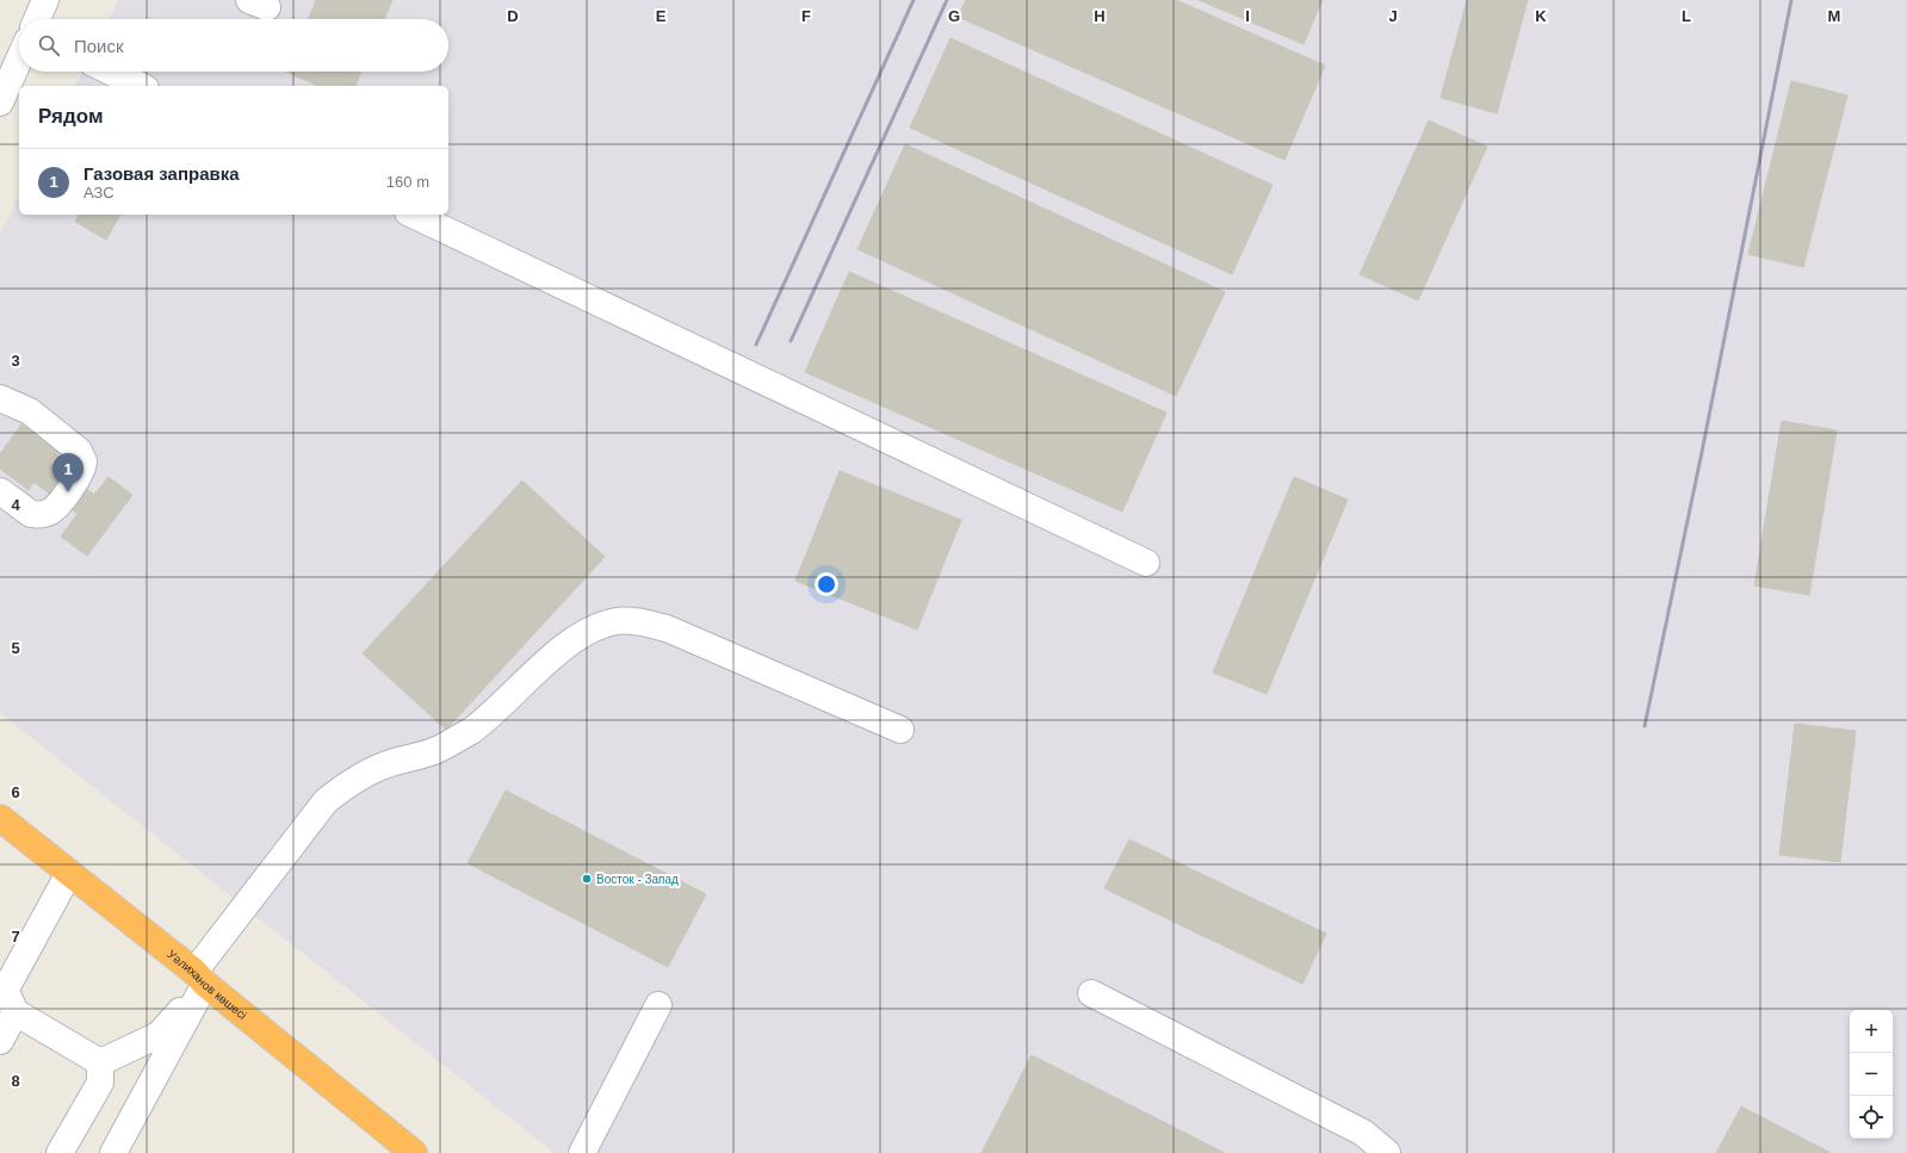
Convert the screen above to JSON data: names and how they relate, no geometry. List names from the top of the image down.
{
  "streets": {
    "highway": ["Уәлиханов көшесі"]
  },
  "places": ["Восток - Запад"],
  "page": {
    "search": "Поиск",
    "heading": "Рядом",
    "list": [
      {
        "mark": "1",
        "name": "Газовая заправка",
        "note": "АЗС",
        "value": "160 m"
      }
    ],
    "pins": "1",
    "map_buttons": ["+", "−"]
  },
  "grid": {
    "columns": [
      "D",
      "E",
      "F",
      "G",
      "H",
      "I",
      "J",
      "K",
      "L",
      "M"
    ],
    "rows": [
      "3",
      "4",
      "5",
      "6",
      "7",
      "8"
    ]
  }
}
